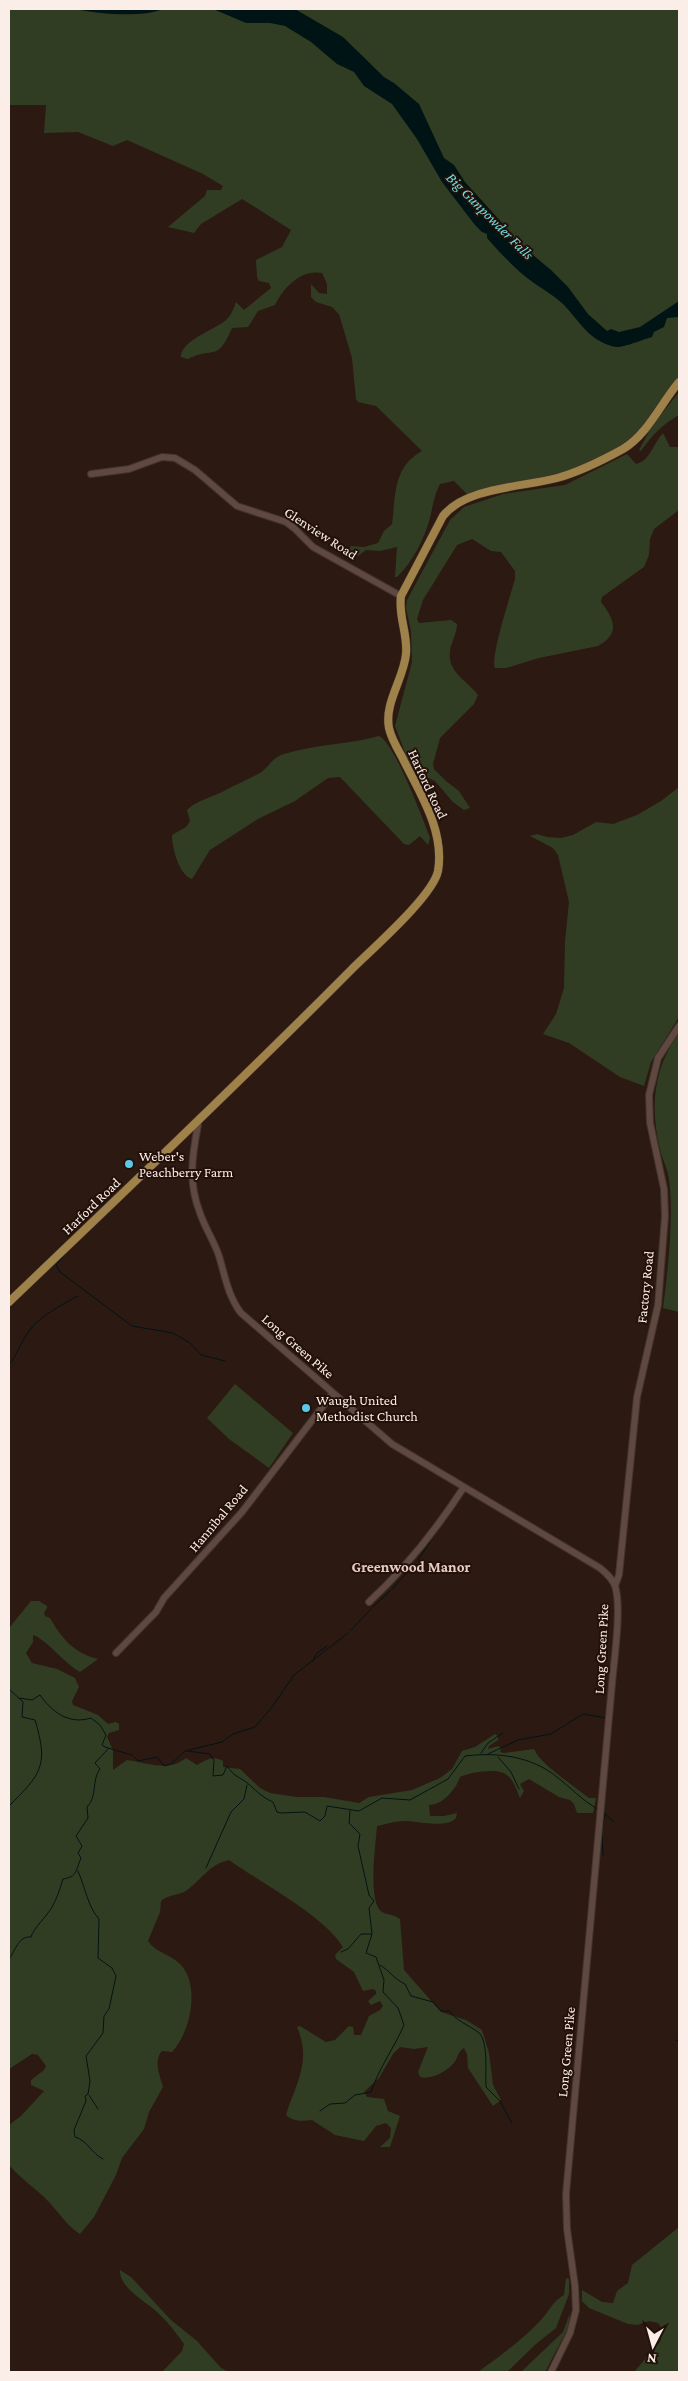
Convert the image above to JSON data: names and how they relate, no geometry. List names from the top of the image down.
{
  "streets": {
    "main road": ["Harford Road"],
    "street": [
      "Glenview Road",
      "Factory Road",
      "Long Green Pike",
      "Hannibal Road"
    ]
  },
  "crossings": [
    ["Glenview Road", "Harford Road"],
    ["Harford Road", "Long Green Pike"],
    ["Factory Road", "Long Green Pike"],
    ["Long Green Pike", "Hannibal Road"]
  ],
  "districts": ["Greenwood Manor"],
  "water": ["Big Gunpowder Falls"],
  "places": ["Weber's Peachberry Farm", "Waugh United Methodist Church"],
  "north": "bottom"
}
